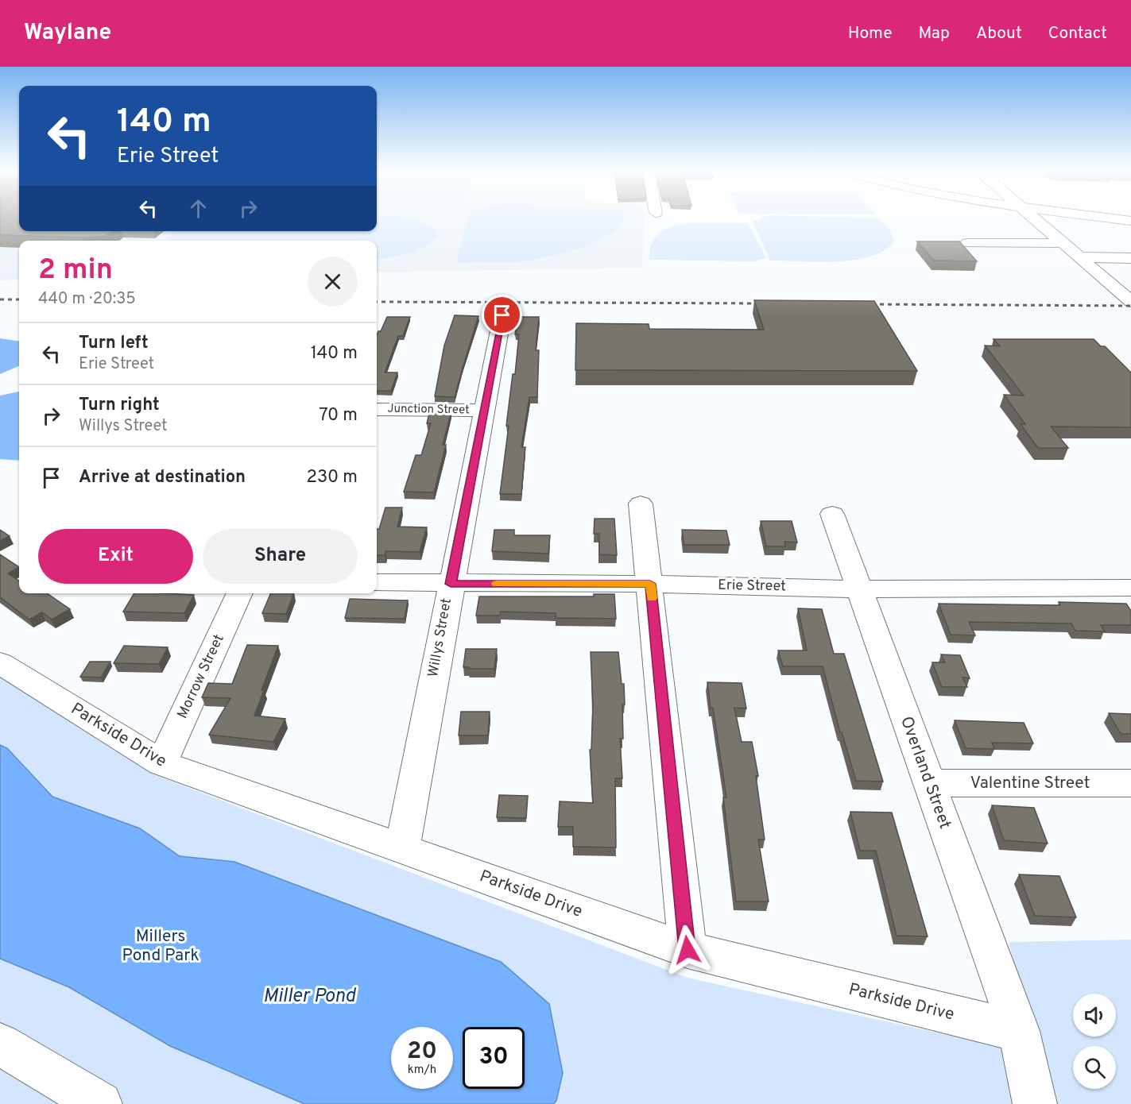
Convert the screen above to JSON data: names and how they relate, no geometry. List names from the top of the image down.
{
  "streets": {
    "street": [
      "Junction Street",
      "Erie Street",
      "Willys Street",
      "Morrow Street",
      "Parkside Drive",
      "Overland Street",
      "Valentine Street"
    ]
  },
  "crossings": [
    ["Junction Street", "Willys Street"],
    ["Erie Street", "Willys Street"],
    ["Erie Street", "Overland Street"],
    ["Willys Street", "Parkside Drive"],
    ["Morrow Street", "Parkside Drive"],
    ["Parkside Drive", "Overland Street"],
    ["Overland Street", "Valentine Street"]
  ],
  "water": ["Miller Pond"],
  "parks": ["Millers Pond Park"],
  "page": {
    "header": "Waylane",
    "nav": [
      "Home",
      "Map",
      "About",
      "Contact"
    ],
    "turn": ["140 m", "Erie Street"],
    "heading": ["2 min", "440 m · 20:35"],
    "list": [
      {
        "name": "Turn left",
        "note": "Erie Street",
        "value": "140 m"
      },
      {
        "name": "Turn right",
        "note": "Willys Street",
        "value": "70 m"
      },
      {
        "name": "Arrive at destination",
        "value": "230 m"
      }
    ],
    "buttons": ["Exit", "Share"],
    "speed": "20 km/h",
    "limit": "30"
  }
}
